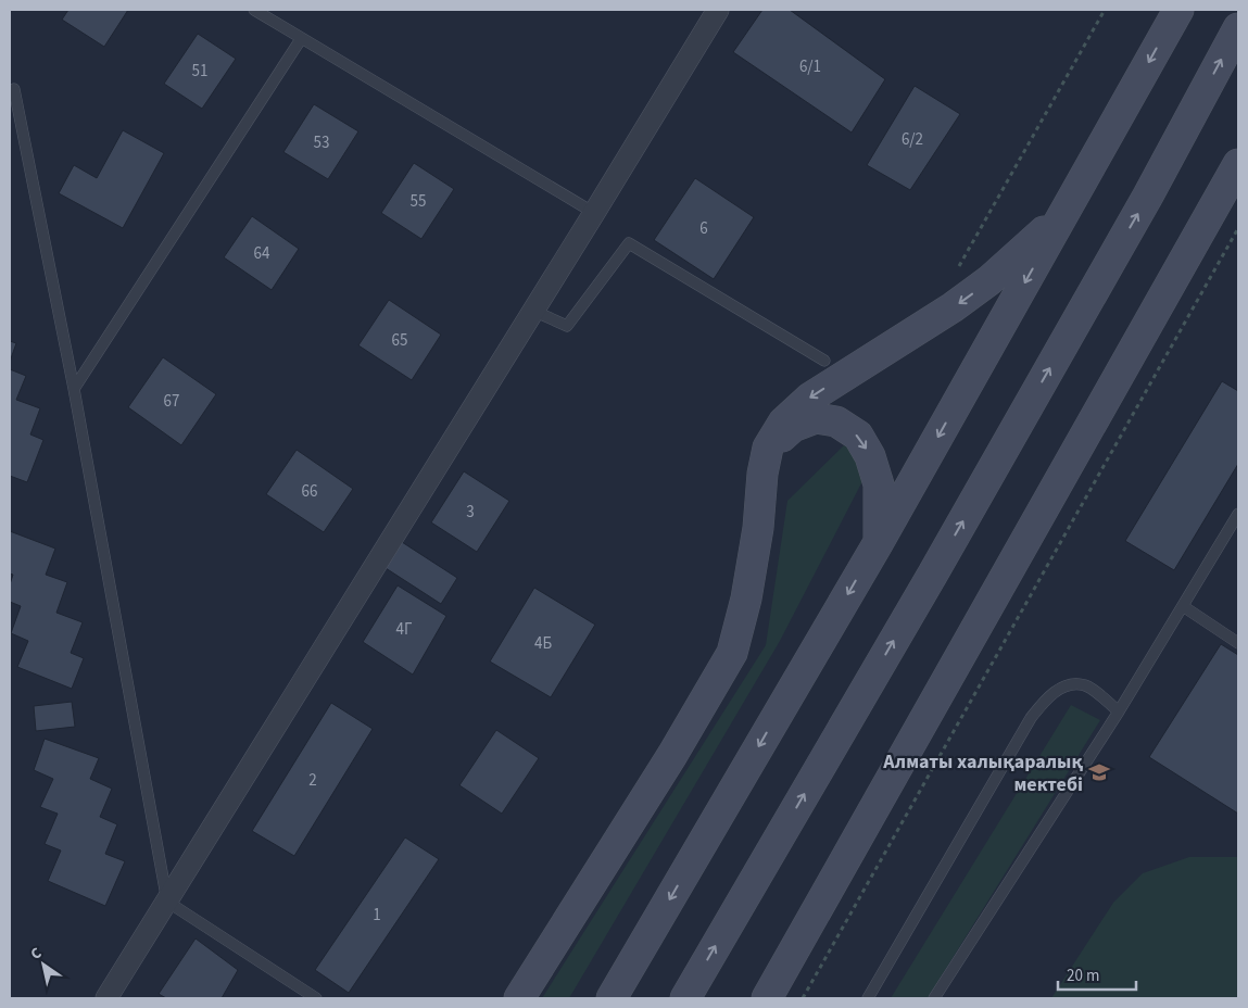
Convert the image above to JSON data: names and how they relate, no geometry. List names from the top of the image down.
{
  "places": {
    "school or university": ["Алматы халықаралық мектебі"]
  },
  "house_numbers": [
    "6/1",
    "51",
    "6/2",
    "53",
    "55",
    "6",
    "64",
    "65",
    "67",
    "66",
    "3",
    "4Г",
    "4Б",
    "2",
    "1"
  ],
  "scale_bar": "20 m",
  "north": "top left"
}
